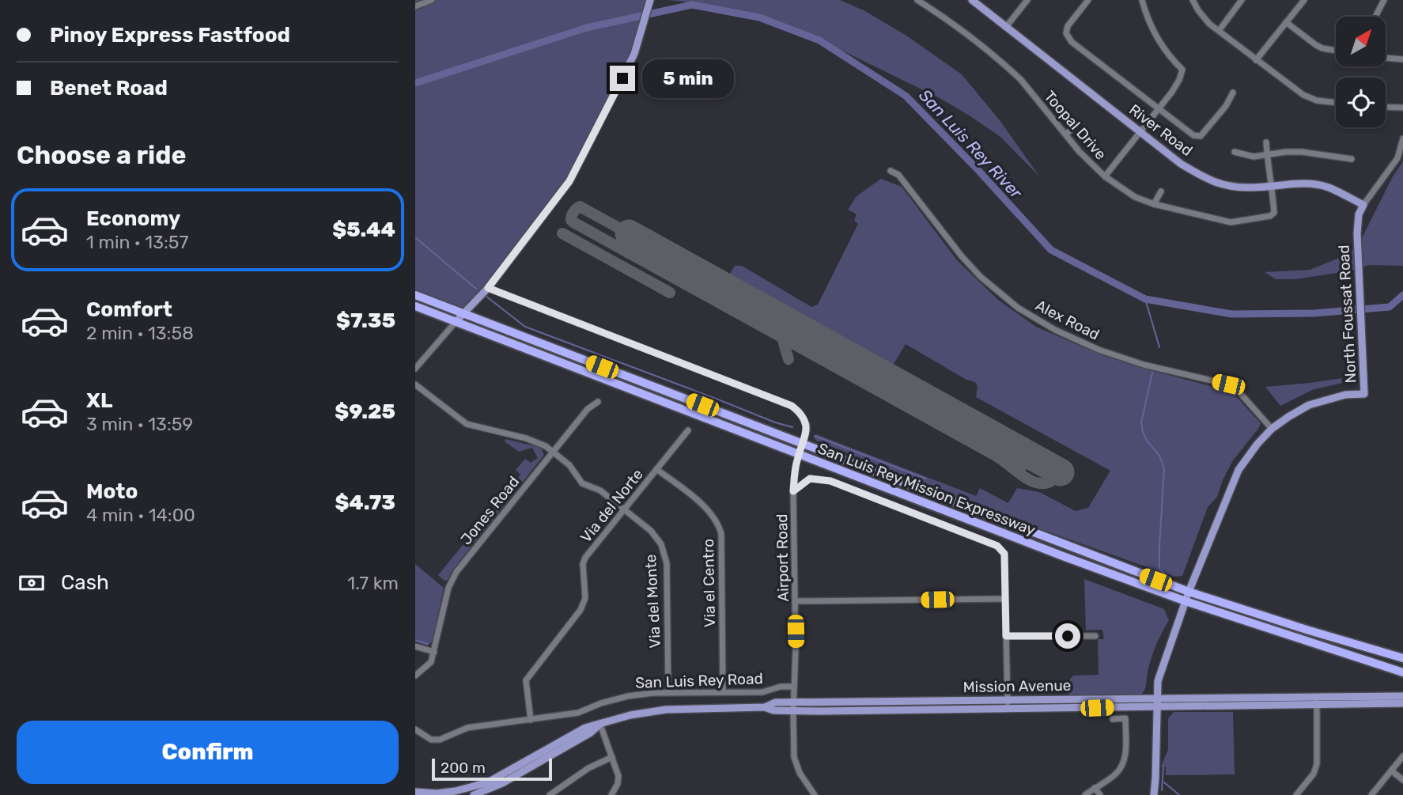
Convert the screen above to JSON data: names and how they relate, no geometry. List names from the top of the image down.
{
  "streets": {
    "highway": ["San Luis Rey Mission Expressway"],
    "main road": ["River Road", "North Foussat Road", "Mission Avenue"],
    "street": [
      "Toopal Drive",
      "Alex Road",
      "Via del Norte",
      "Jones Road",
      "Airport Road",
      "Via el Centro",
      "Via del Monte",
      "San Luis Rey Road"
    ]
  },
  "crossings": [
    ["Toopal Drive", "River Road"],
    ["River Road", "North Foussat Road"],
    ["North Foussat Road", "Alex Road"],
    ["North Foussat Road", "San Luis Rey Mission Expressway"],
    ["North Foussat Road", "Mission Avenue"],
    ["San Luis Rey Mission Expressway", "Airport Road"],
    ["Via del Norte", "Via el Centro"],
    ["Via del Norte", "Via del Monte"],
    ["Via del Norte", "San Luis Rey Road"],
    ["Jones Road", "Via del Monte"],
    ["Airport Road", "San Luis Rey Road"],
    ["Airport Road", "Mission Avenue"],
    ["Via el Centro", "San Luis Rey Road"],
    ["Via del Monte", "San Luis Rey Road"]
  ],
  "water": ["San Luis Rey River"],
  "scale_bar": "200 m",
  "north": "top right",
  "page": {
    "banner": ["Pinoy Express Fastfood", "Benet Road"],
    "bubble": "5 min",
    "heading": "Choose a ride",
    "list": [
      {
        "name": "Economy",
        "note": "1 min · 13:57",
        "value": "$5.44"
      },
      {
        "name": "Comfort",
        "note": "2 min · 13:58",
        "value": "$7.35"
      },
      {
        "name": "XL",
        "note": "3 min · 13:59",
        "value": "$9.25"
      },
      {
        "name": "Moto",
        "note": "4 min · 14:00",
        "value": "$4.73"
      }
    ],
    "pay": ["Cash", "1.7 km"],
    "buttons": "Confirm",
    "scale": "200 m"
  }
}
